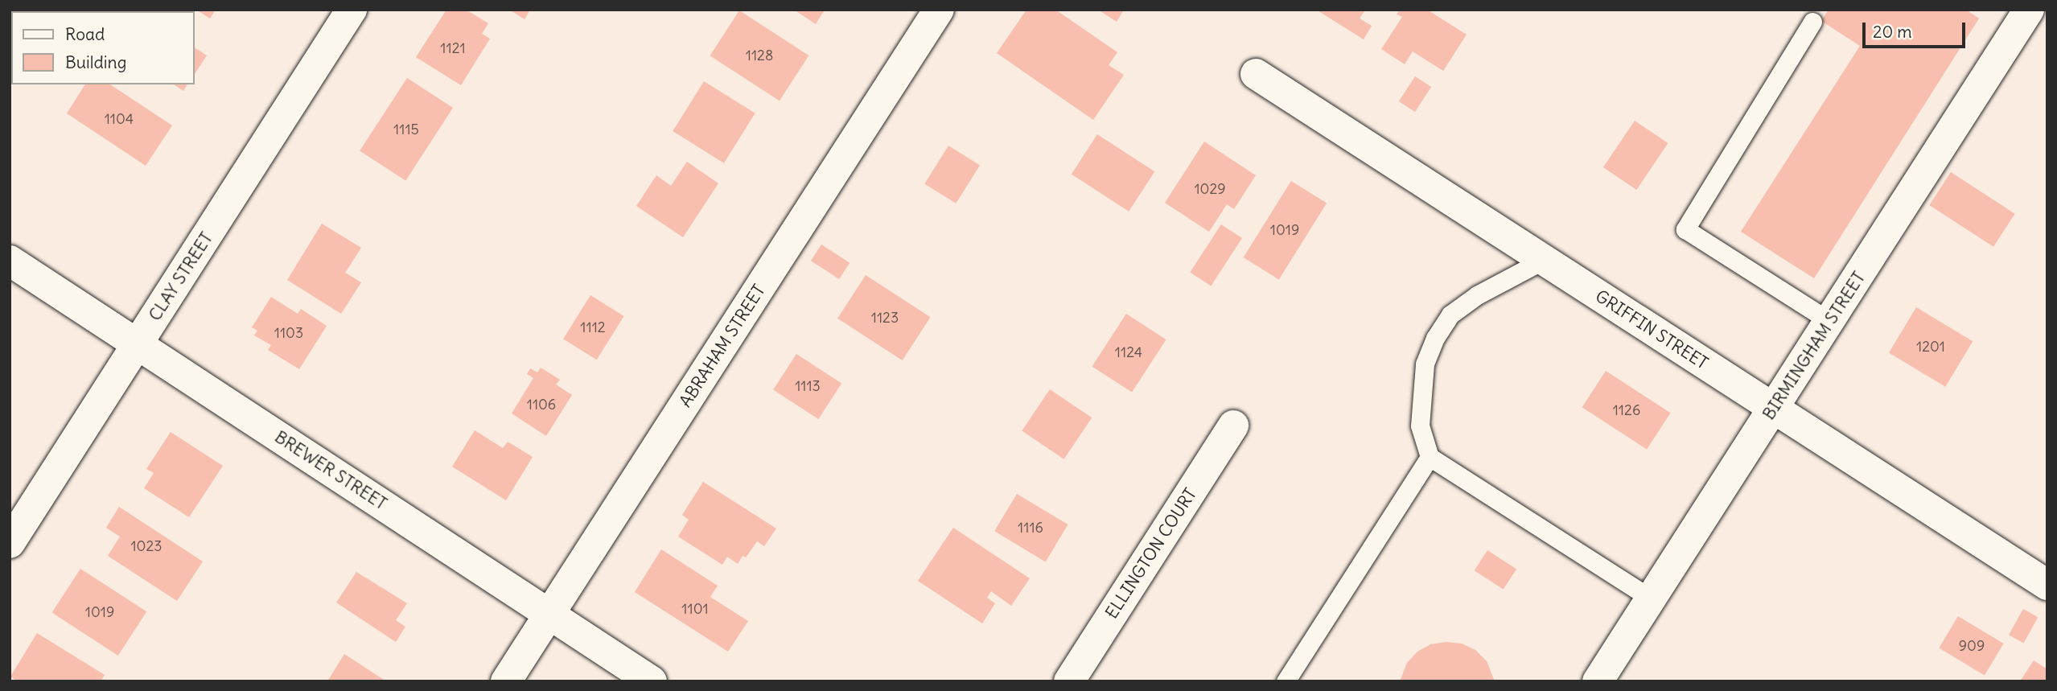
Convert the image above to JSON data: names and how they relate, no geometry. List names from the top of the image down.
{
  "streets": {
    "street": [
      "CLAY STREET",
      "GRIFFIN STREET",
      "ABRAHAM STREET",
      "BIRMINGHAM STREET",
      "BREWER STREET",
      "ELLINGTON COURT"
    ]
  },
  "crossings": [
    ["CLAY STREET", "BREWER STREET"],
    ["GRIFFIN STREET", "BIRMINGHAM STREET"],
    ["ABRAHAM STREET", "BREWER STREET"]
  ],
  "house_numbers": [
    "1121",
    "1128",
    "1104",
    "1115",
    "1029",
    "1019",
    "1123",
    "1112",
    "1103",
    "1201",
    "1124",
    "1113",
    "1106",
    "1126",
    "1116",
    "1023",
    "1101",
    "1019",
    "909"
  ],
  "legend": ["Road", "Building"],
  "scale_bar": "20 m"
}
